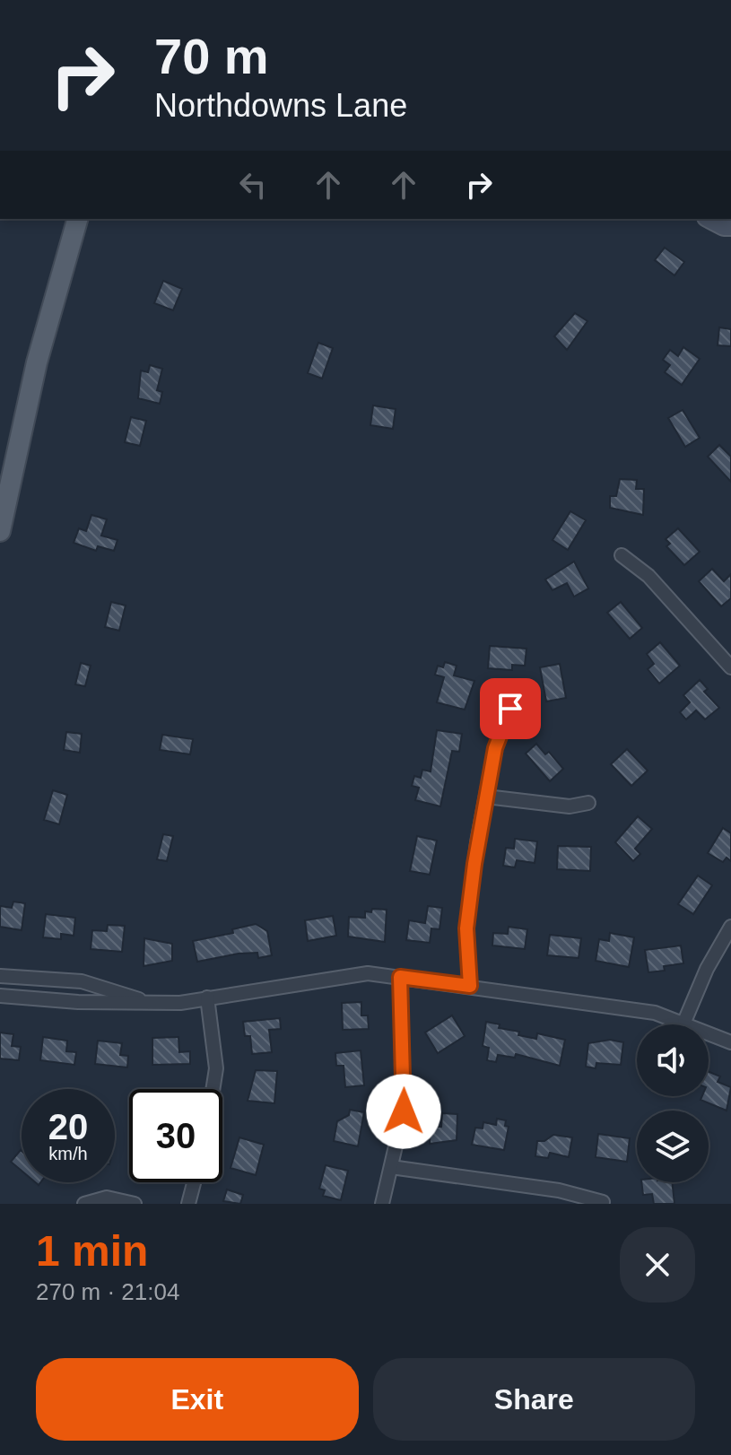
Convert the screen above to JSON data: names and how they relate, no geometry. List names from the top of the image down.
{
  "page": {
    "turn": ["70 m", "Northdowns Lane"],
    "speed": "20 km/h",
    "limit": "30",
    "heading": ["1 min", "270 m · 21:04"],
    "buttons": ["Exit", "Share"]
  }
}
